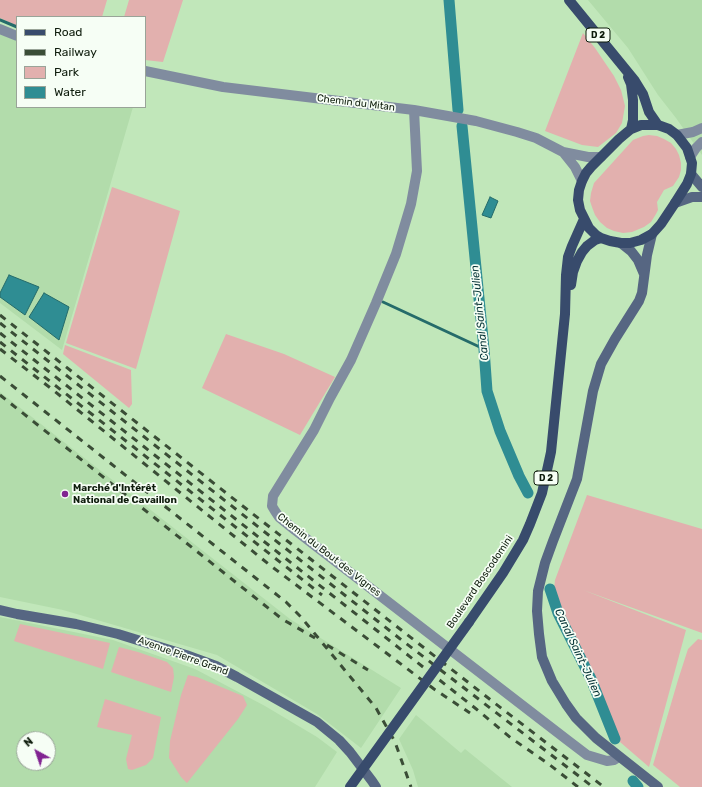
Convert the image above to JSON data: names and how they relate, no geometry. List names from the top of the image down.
{
  "streets": {
    "main road": ["D 2", "Boulevard Boscodomini"],
    "street": ["Chemin du Mitan", "Chemin du Bout des Vignes", "Avenue Pierre Grand"]
  },
  "crossings": [
    ["D 2", "Chemin du Mitan"],
    ["D 2", "Boulevard Boscodomini"],
    ["Chemin du Mitan", "Chemin du Bout des Vignes"],
    ["Chemin du Mitan", "Boulevard Boscodomini"]
  ],
  "water": ["Canal Saint-Julien"],
  "places": ["Marché d'Intérêt National de Cavaillon"],
  "legend": [
    "Road",
    "Railway",
    "Park",
    "Water"
  ],
  "north": "top left"
}
